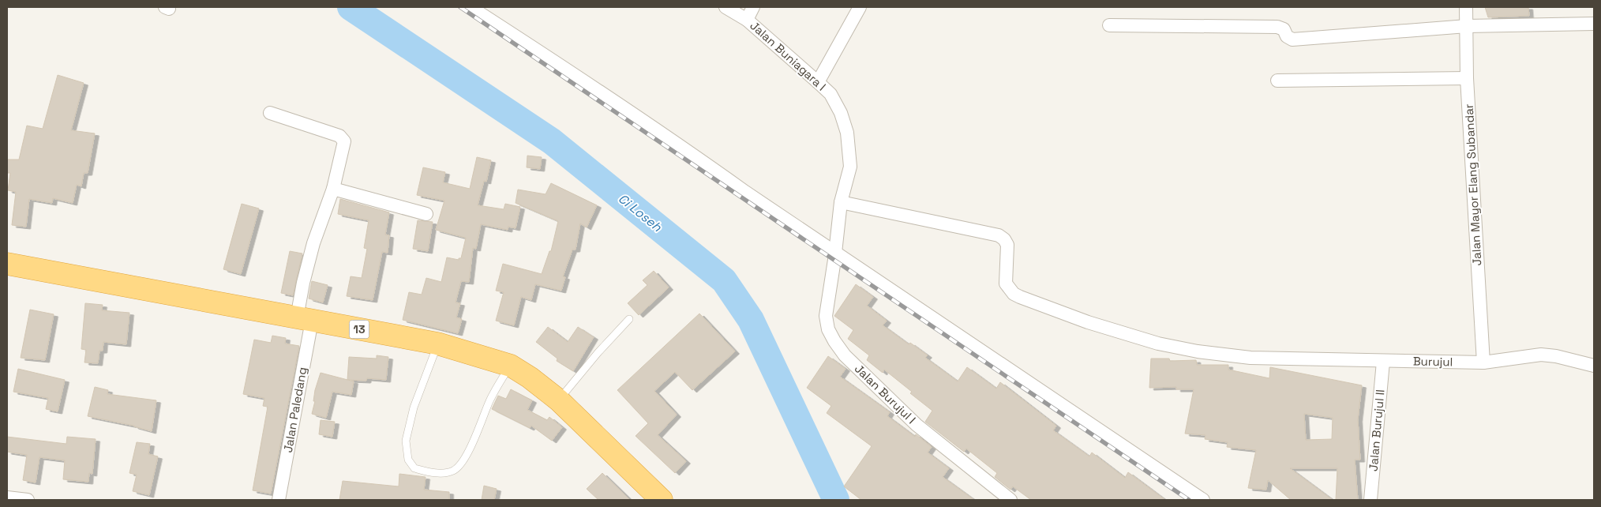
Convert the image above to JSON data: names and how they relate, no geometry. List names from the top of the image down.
{
  "streets": {
    "highway": ["13"],
    "street": [
      "Jalan Buniagara I",
      "Jalan Mayor Elang Subandar",
      "Burujul",
      "Jalan Burujul I",
      "Jalan Paledang",
      "Jalan Burujul II"
    ]
  },
  "crossings": [
    ["Jalan Buniagara I", "Burujul"],
    ["Jalan Buniagara I", "Jalan Burujul I"],
    ["Jalan Mayor Elang Subandar", "Burujul"],
    ["13", "Jalan Paledang"],
    ["Burujul", "Jalan Burujul II"]
  ],
  "water": ["Ci Loseh"]
}
